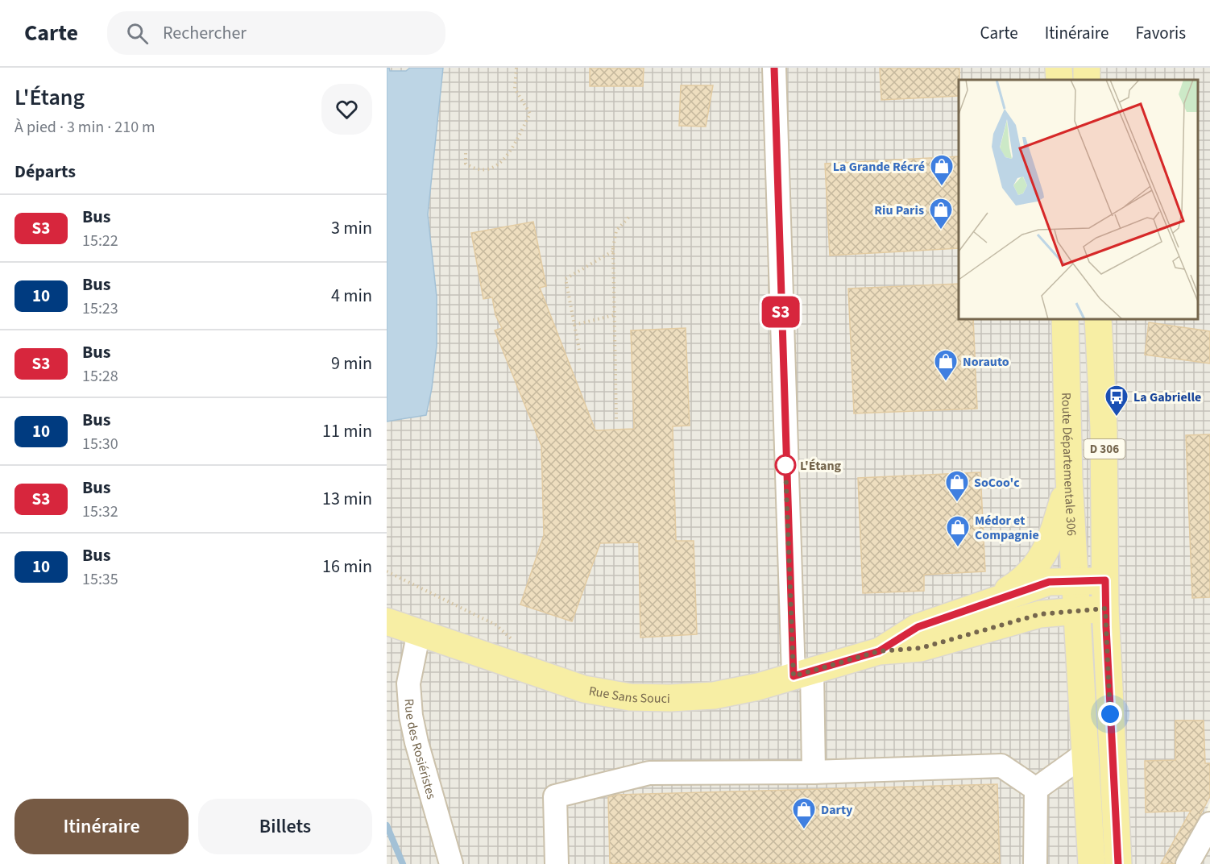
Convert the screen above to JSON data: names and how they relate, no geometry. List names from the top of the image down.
{
  "streets": {
    "main road": ["D 306", "Route Départementale 306", "Rue Sans Souci"],
    "street": ["Rue des Rosiéristes"]
  },
  "crossings": [
    ["D 306", "Rue Sans Souci"],
    ["Route Départementale 306", "Rue Sans Souci"],
    ["Rue Sans Souci", "Rue des Rosiéristes"]
  ],
  "places": {
    "shop": [
      "La Grande Récré",
      "Riu Paris",
      "Norauto",
      "SoCoo'c",
      "Médor et Compagnie",
      "Darty"
    ],
    "bus stop": ["La Gabrielle"],
    "other": ["L'Étang"]
  },
  "lines": ["bus line S3"],
  "page": {
    "header": "Carte",
    "search": "Rechercher",
    "nav": ["Carte", "Itinéraire", "Favoris"],
    "heading": [
      ["L'Étang", "À pied · 3 min · 210 m"],
      "Départs"
    ],
    "on_map": "S3",
    "list": [
      {
        "mark": "S3",
        "name": "Bus",
        "note": "15:22",
        "value": "3 min"
      },
      {
        "mark": "10",
        "name": "Bus",
        "note": "15:23",
        "value": "4 min"
      },
      {
        "mark": "S3",
        "name": "Bus",
        "note": "15:28",
        "value": "9 min"
      },
      {
        "mark": "10",
        "name": "Bus",
        "note": "15:30",
        "value": "11 min"
      },
      {
        "mark": "S3",
        "name": "Bus",
        "note": "15:32",
        "value": "13 min"
      },
      {
        "mark": "10",
        "name": "Bus",
        "note": "15:35",
        "value": "16 min"
      }
    ],
    "buttons": ["Itinéraire", "Billets"]
  }
}
